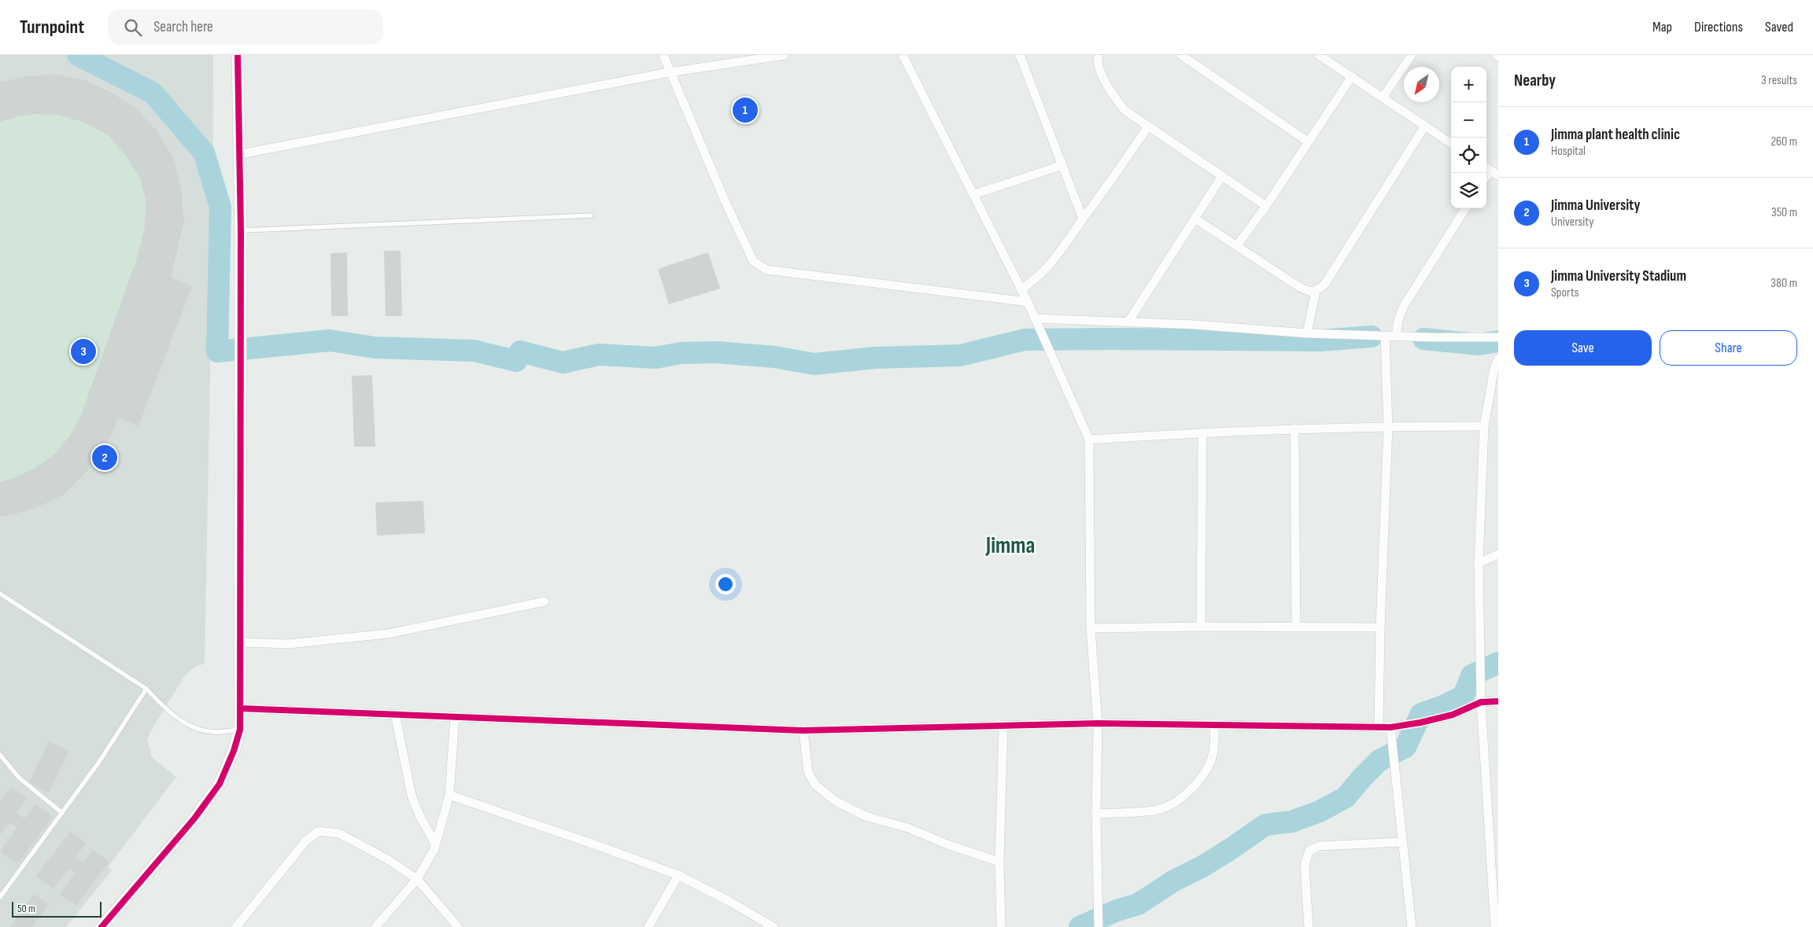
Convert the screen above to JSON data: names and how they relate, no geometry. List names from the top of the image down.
{
  "districts": ["Jimma"],
  "scale_bar": "50 m",
  "north": "bottom left",
  "page": {
    "header": "Turnpoint",
    "search": "Search here",
    "nav": ["Map", "Directions", "Saved"],
    "heading": ["Nearby", "3 results"],
    "map_buttons": ["+", "−"],
    "pins": ["1", "3", "2"],
    "list": [
      {
        "mark": "1",
        "name": "Jimma plant health clinic",
        "note": "Hospital",
        "value": "260 m"
      },
      {
        "mark": "2",
        "name": "Jimma University",
        "note": "University",
        "value": "350 m"
      },
      {
        "mark": "3",
        "name": "Jimma University Stadium",
        "note": "Sports",
        "value": "380 m"
      }
    ],
    "buttons": ["Save", "Share"],
    "scale": "50 m"
  }
}
